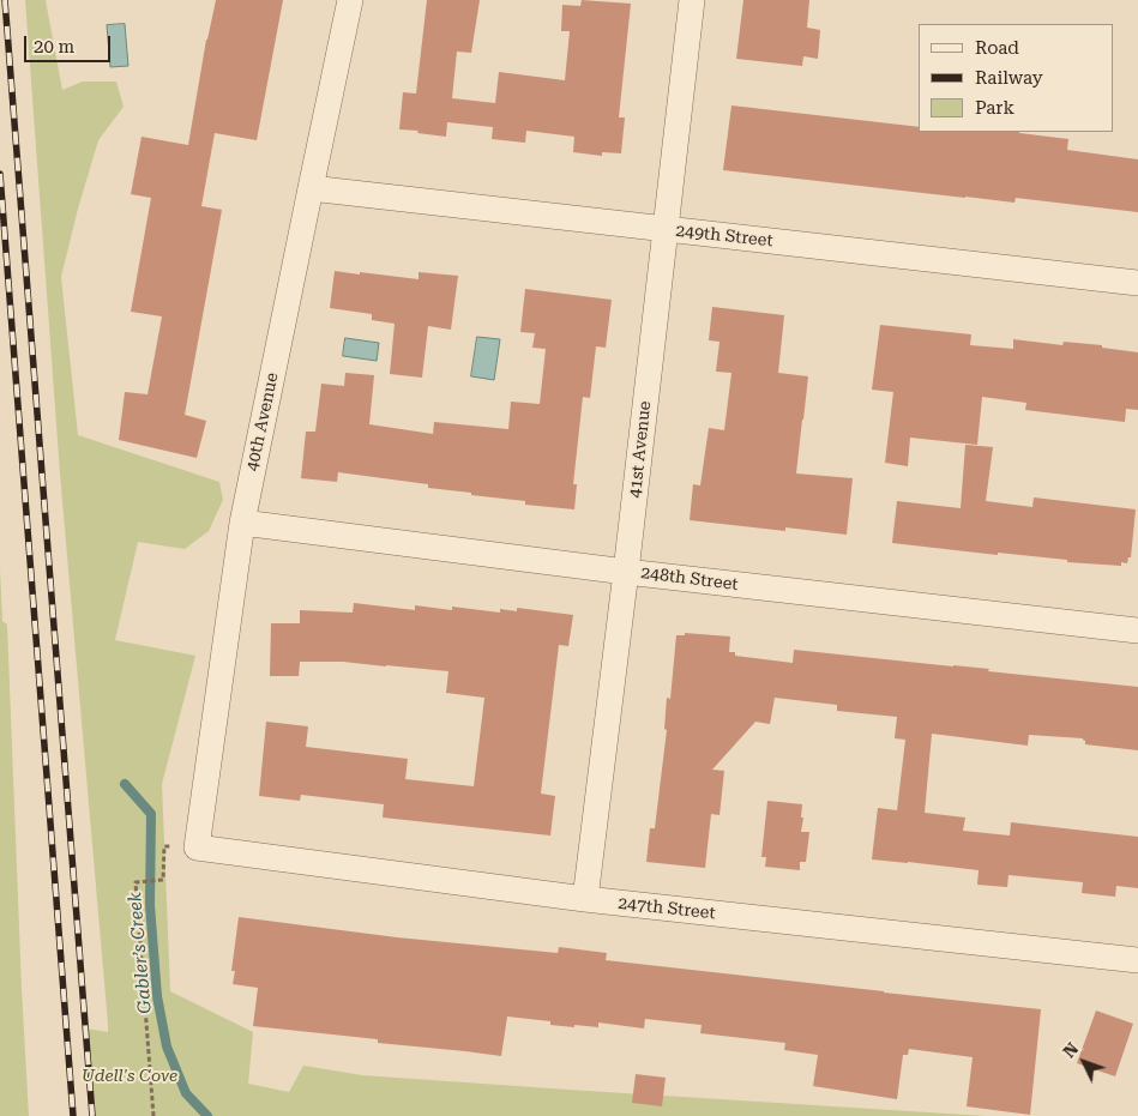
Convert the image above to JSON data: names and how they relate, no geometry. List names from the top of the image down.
{
  "streets": {
    "street": [
      "249th Street",
      "40th Avenue",
      "41st Avenue",
      "248th Street",
      "247th Street"
    ]
  },
  "crossings": [
    ["249th Street", "40th Avenue"],
    ["249th Street", "41st Avenue"],
    ["40th Avenue", "248th Street"],
    ["40th Avenue", "247th Street"],
    ["41st Avenue", "248th Street"],
    ["41st Avenue", "247th Street"]
  ],
  "water": ["Gabler’s Creek"],
  "parks": ["Udell's Cove"],
  "legend": ["Road", "Railway", "Park"],
  "scale_bar": "20 m",
  "north": "top left"
}
